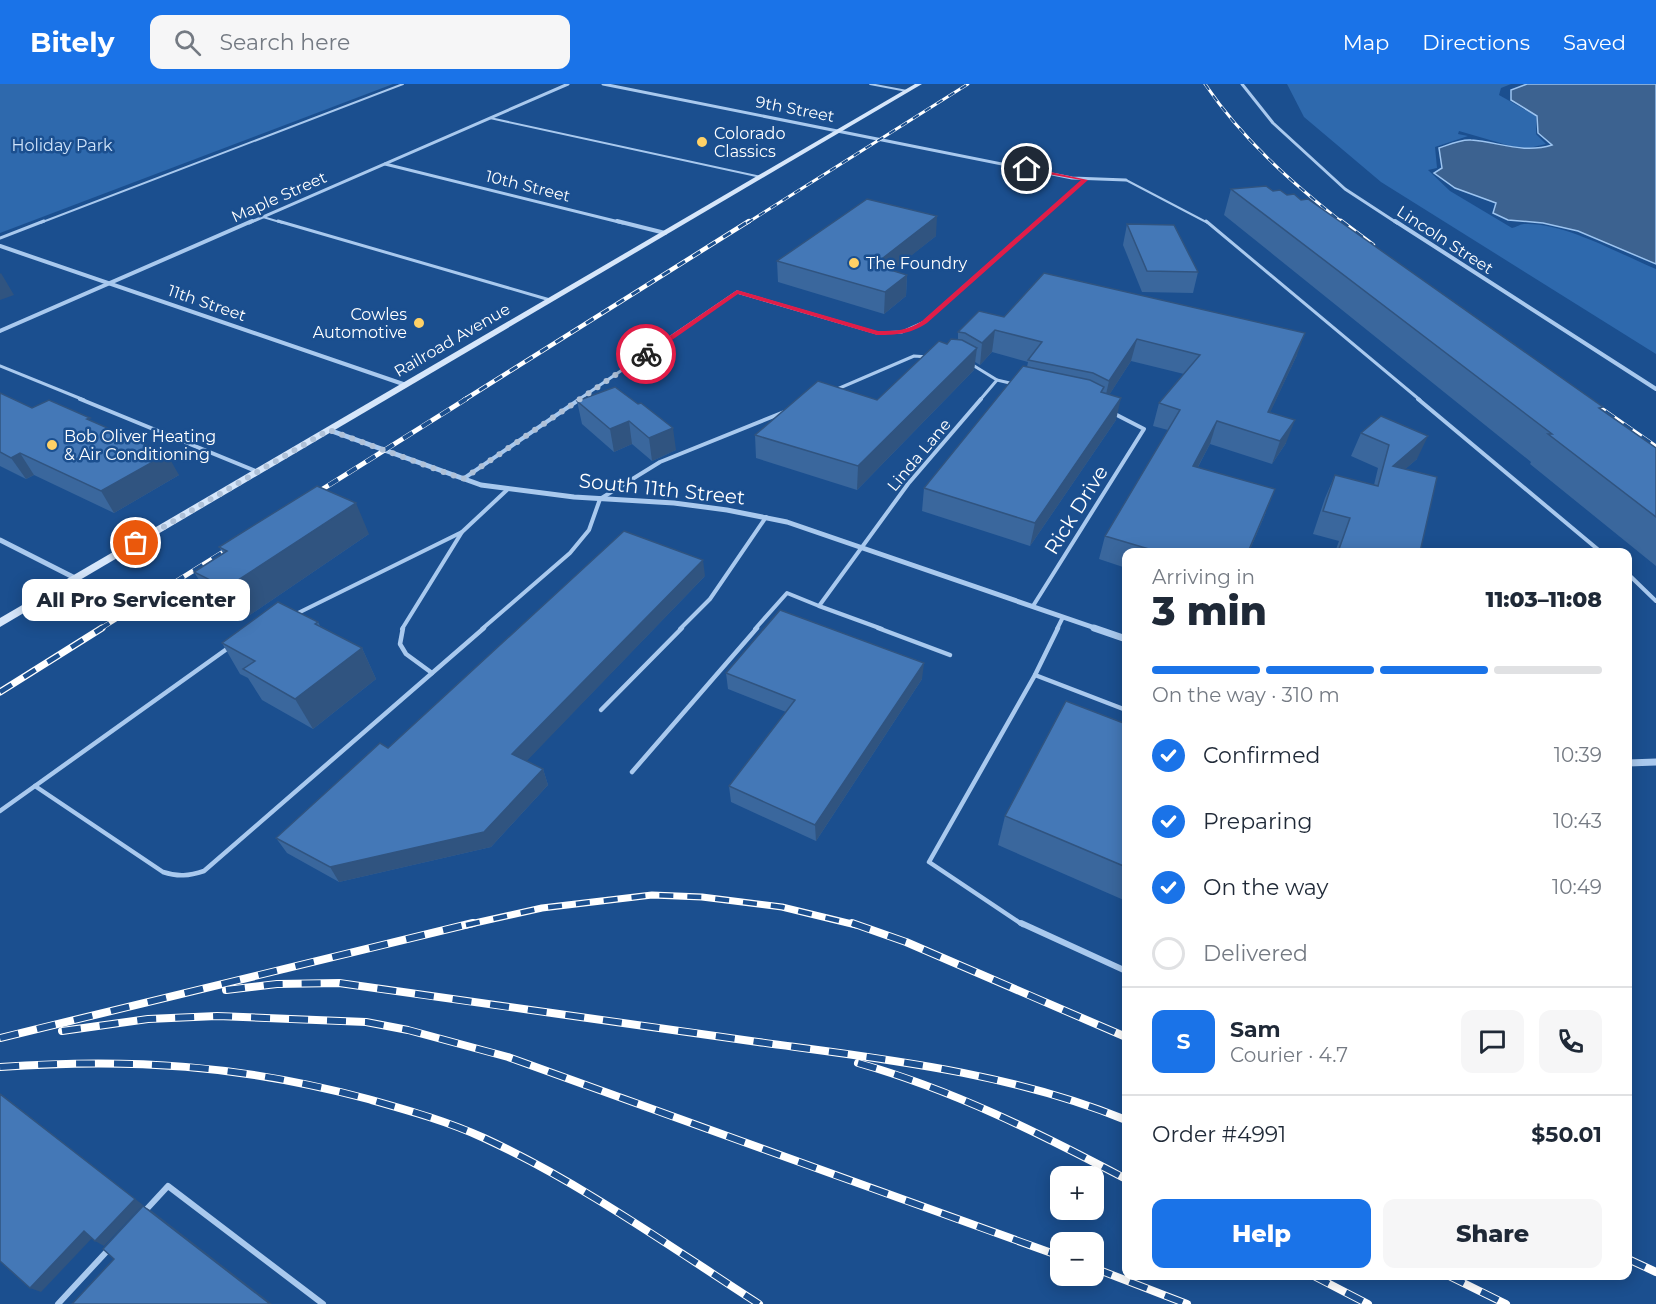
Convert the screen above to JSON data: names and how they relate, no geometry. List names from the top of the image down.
{
  "streets": {
    "main road": ["Railroad Avenue"],
    "street": [
      "9th Street",
      "10th Street",
      "Maple Street",
      "Lincoln Street",
      "11th Street",
      "South 11th Street"
    ],
    "lane": ["Linda Lane", "Rick Drive"]
  },
  "crossings": [
    ["9th Street", "Railroad Avenue"],
    ["10th Street", "Maple Street"],
    ["10th Street", "Railroad Avenue"],
    ["Maple Street", "11th Street"],
    ["11th Street", "Railroad Avenue"],
    ["Railroad Avenue", "South 11th Street"],
    ["Linda Lane", "South 11th Street"],
    ["South 11th Street", "Rick Drive"]
  ],
  "parks": ["Holiday Park"],
  "places": [
    "Colorado Classics",
    "The Foundry",
    "Cowles Automotive",
    "Bob Oliver Heating & Air Conditioning",
    "All Pro Servicenter"
  ],
  "page": {
    "header": "Bitely",
    "search": "Search here",
    "nav": ["Map", "Directions", "Saved"],
    "heading": ["3 min", "Arriving in", "11:03–11:08"],
    "panel": [
      "Sam",
      "Courier · 4.7",
      "Order #4991",
      "$50.01"
    ],
    "bubble": "All Pro Servicenter",
    "bar": "On the way · 310 m",
    "list": [
      ["Confirmed", "10:39"],
      ["Preparing", "10:43"],
      ["On the way", "10:49"],
      "Delivered"
    ],
    "round": "S",
    "map_buttons": ["+", "−"],
    "buttons": ["Help", "Share"]
  }
}
